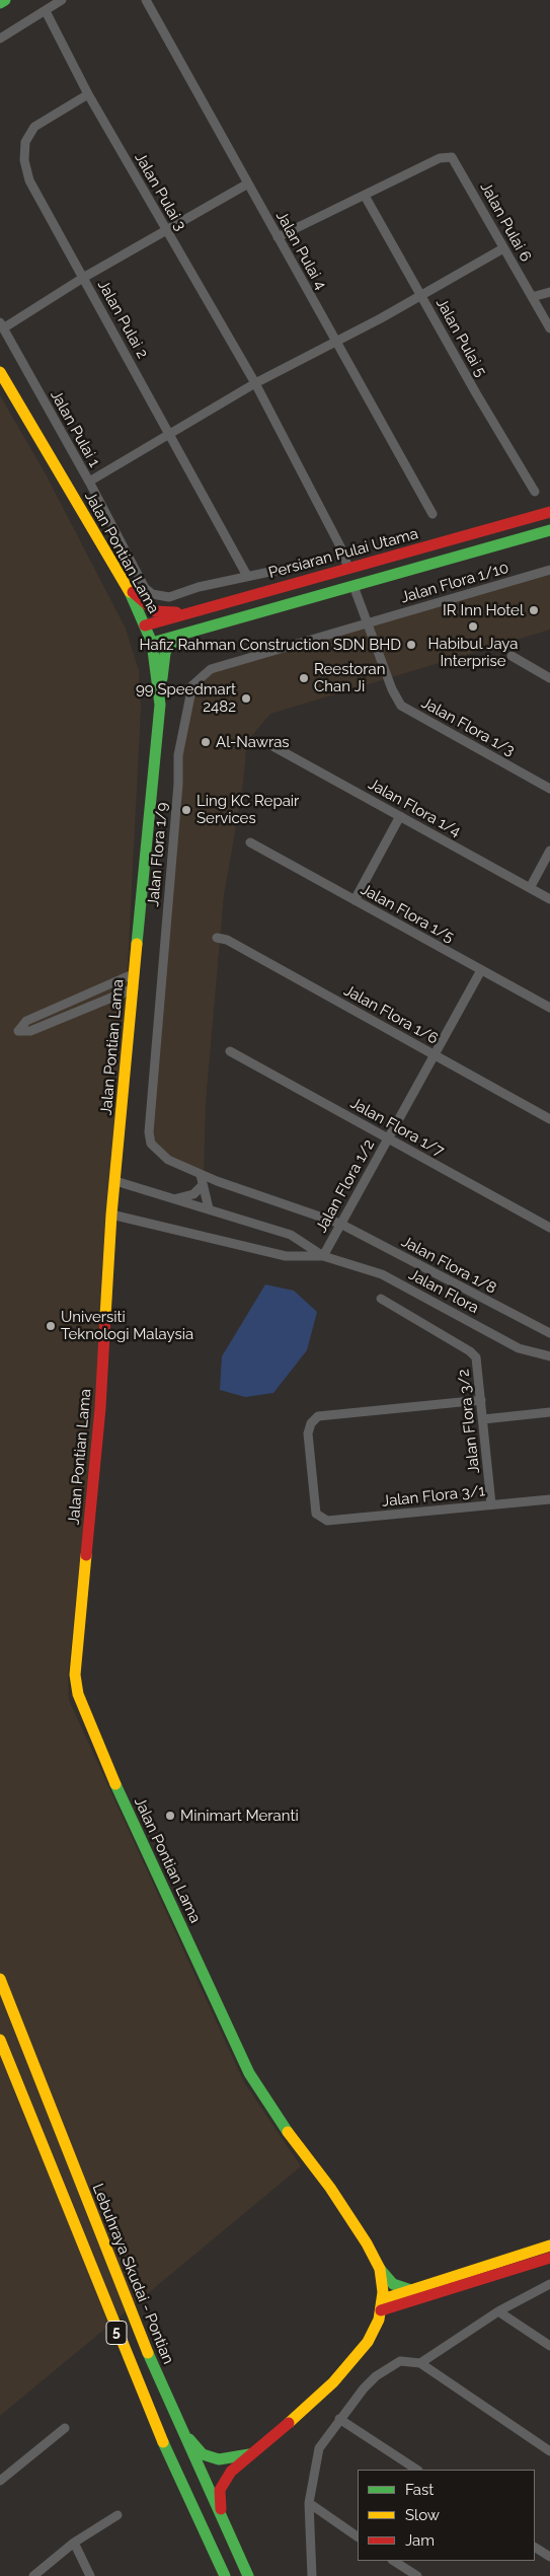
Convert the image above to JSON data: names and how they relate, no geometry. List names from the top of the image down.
{
  "streets": {
    "main road": [
      "Jalan Pontian Lama",
      "Persiaran Pulai Utama",
      "Lebuhraya Skudai - Pontian",
      "5"
    ],
    "street": [
      "Jalan Pulai 3",
      "Jalan Pulai 6",
      "Jalan Pulai 4",
      "Jalan Pulai 2",
      "Jalan Pulai 5",
      "Jalan Pulai 1",
      "Jalan Flora 1/10",
      "Jalan Flora 1/3",
      "Jalan Flora 1/4",
      "Jalan Flora 1/9",
      "Jalan Flora 1/5",
      "Jalan Flora 1/6",
      "Jalan Flora 1/7",
      "Jalan Flora 1/2",
      "Jalan Flora 1/8",
      "Jalan Flora",
      "Jalan Flora 3/2",
      "Jalan Flora 3/1"
    ]
  },
  "crossings": [
    ["Jalan Pulai 3", "Jalan Pulai 2"],
    ["Jalan Pulai 3", "Persiaran Pulai Utama"],
    ["Jalan Pulai 6", "Jalan Pulai 5"],
    ["Jalan Pulai 2", "Jalan Pulai 1"],
    ["Jalan Pontian Lama", "Persiaran Pulai Utama"],
    ["Jalan Pontian Lama", "Jalan Flora"],
    ["Jalan Pontian Lama", "Lebuhraya Skudai - Pontian"],
    ["Jalan Flora 1/10", "Jalan Flora 1/3"],
    ["Jalan Flora 1/10", "Jalan Flora 1/9"],
    ["Jalan Flora 1/3", "Jalan Flora 1/9"],
    ["Jalan Flora 1/9", "Jalan Flora 1/2"],
    ["Jalan Flora 1/9", "Jalan Flora 1/8"],
    ["Jalan Flora 1/5", "Jalan Flora 1/2"],
    ["Jalan Flora 1/6", "Jalan Flora 1/2"],
    ["Jalan Flora 1/7", "Jalan Flora 1/2"],
    ["Jalan Flora 1/2", "Jalan Flora 1/8"],
    ["Jalan Flora 1/2", "Jalan Flora"],
    ["Jalan Flora 3/2", "Jalan Flora 3/1"]
  ],
  "places": [
    "IR Inn Hotel",
    "Habibul Jaya Interprise",
    "Hafiz Rahman Construction SDN BHD",
    "Reestoran Chan Ji",
    "99 Speedmart 2482",
    "Al-Nawras",
    "Ling KC Repair Services",
    "Universiti Teknologi Malaysia",
    "Minimart Meranti"
  ],
  "legend": ["Fast", "Slow", "Jam"]
}
